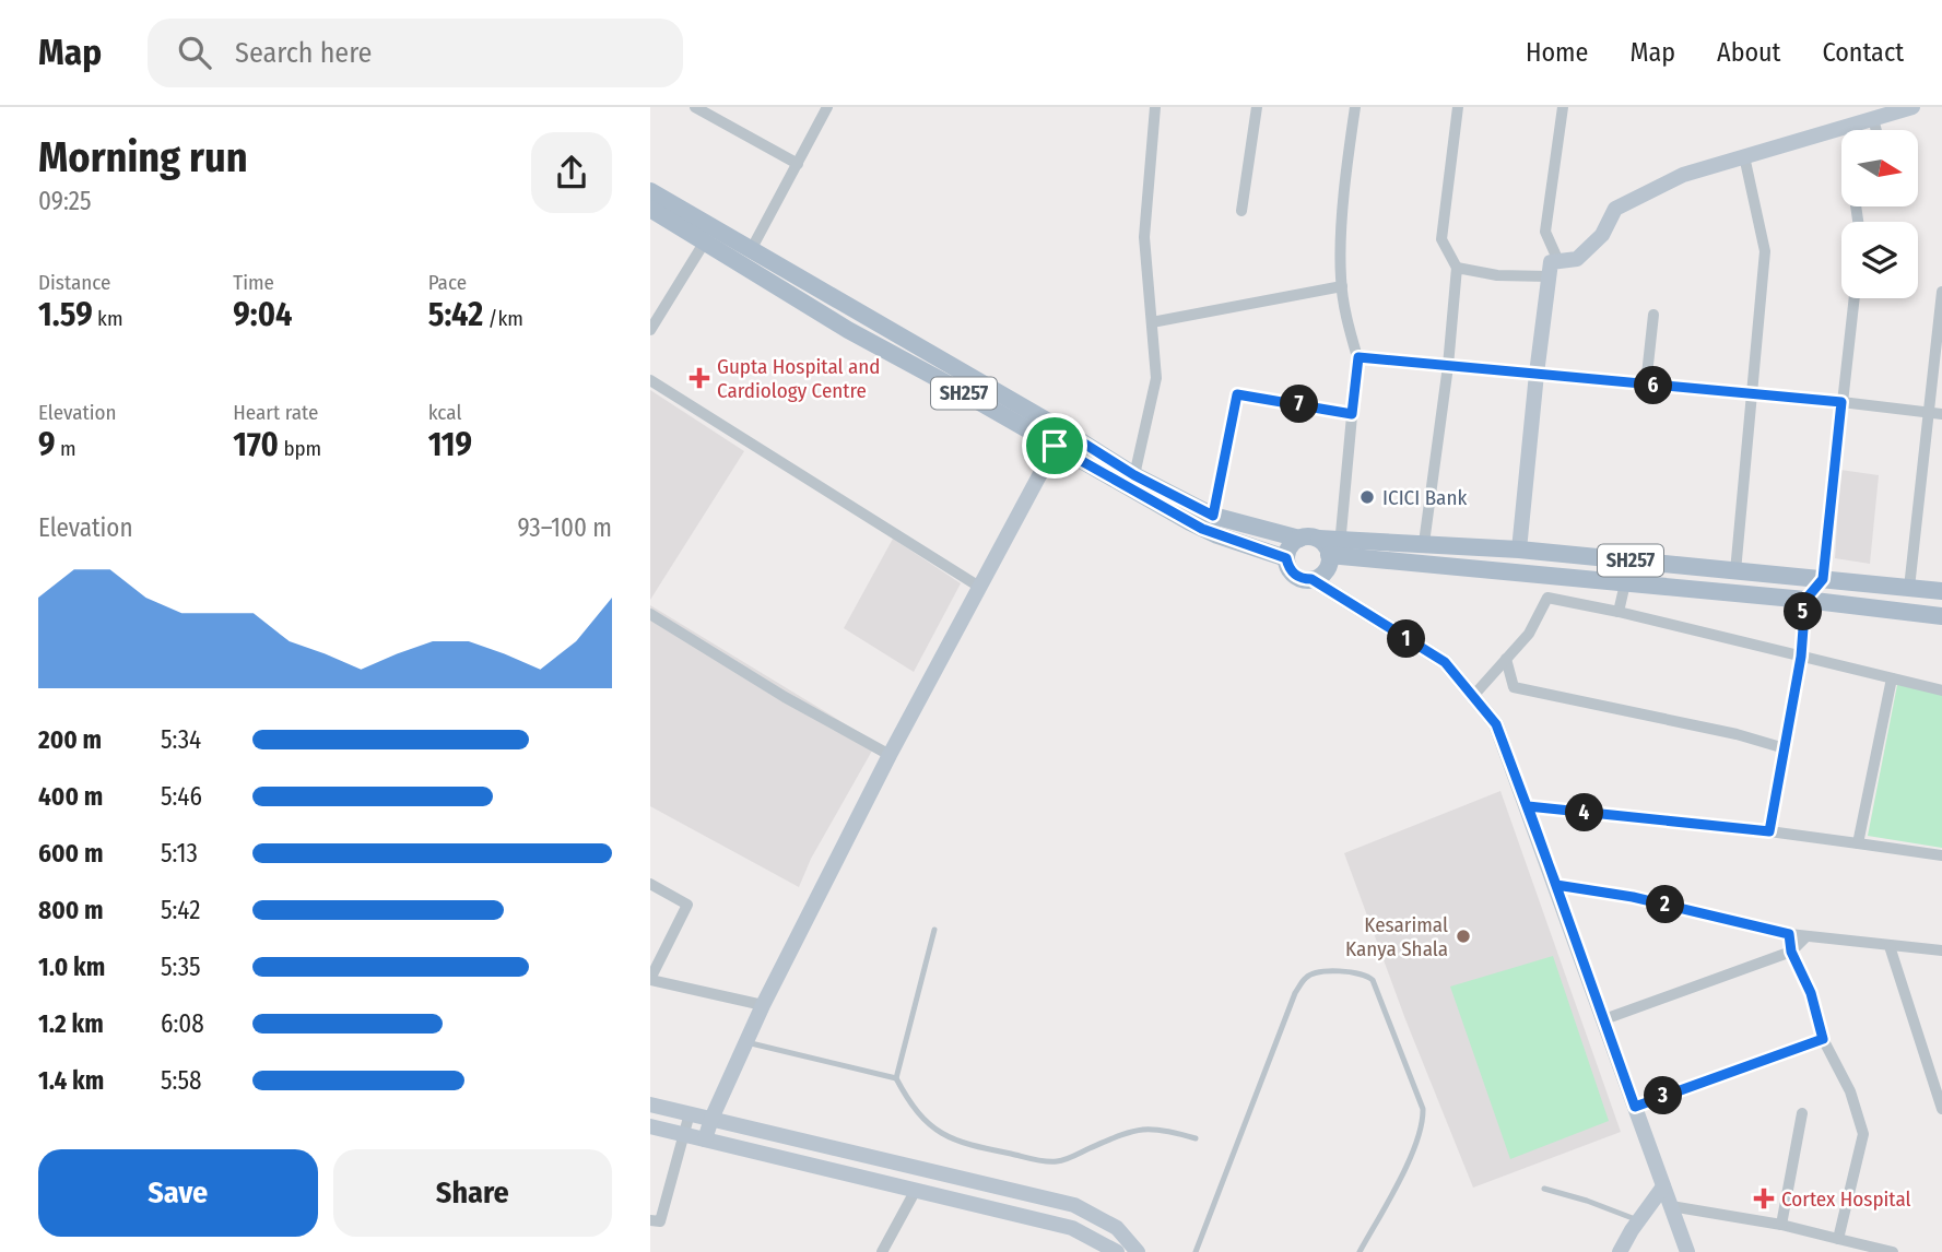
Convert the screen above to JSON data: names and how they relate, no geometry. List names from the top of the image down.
{
  "streets": {
    "main road": ["SH257"]
  },
  "places": {
    "health": ["Gupta Hospital and Cardiology Centre", "Cortex Hospital"],
    "other": ["ICICI Bank", "Kesarimal Kanya Shala"]
  },
  "north": "right",
  "page": {
    "header": "Map",
    "search": "Search here",
    "nav": [
      "Home",
      "Map",
      "About",
      "Contact"
    ],
    "heading": ["Morning run", "09:25"],
    "stats": [
      ["Distance", "1.59 km"],
      ["Time", "9:04"],
      ["Pace", "5:42 /km"],
      ["Elevation", "9 m"],
      ["Heart rate", "170 bpm"],
      ["kcal", "119"]
    ],
    "pins": [
      "6",
      "7",
      "5",
      "1",
      "4",
      "2",
      "3"
    ],
    "chart": ["Elevation", "93–100 m"],
    "list": [
      {
        "name": "200 m",
        "note": "5:34"
      },
      {
        "name": "400 m",
        "note": "5:46"
      },
      {
        "name": "600 m",
        "note": "5:13"
      },
      {
        "name": "800 m",
        "note": "5:42"
      },
      {
        "name": "1.0 km",
        "note": "5:35"
      },
      {
        "name": "1.2 km",
        "note": "6:08"
      },
      {
        "name": "1.4 km",
        "note": "5:58"
      }
    ],
    "buttons": ["Save", "Share"]
  }
}
